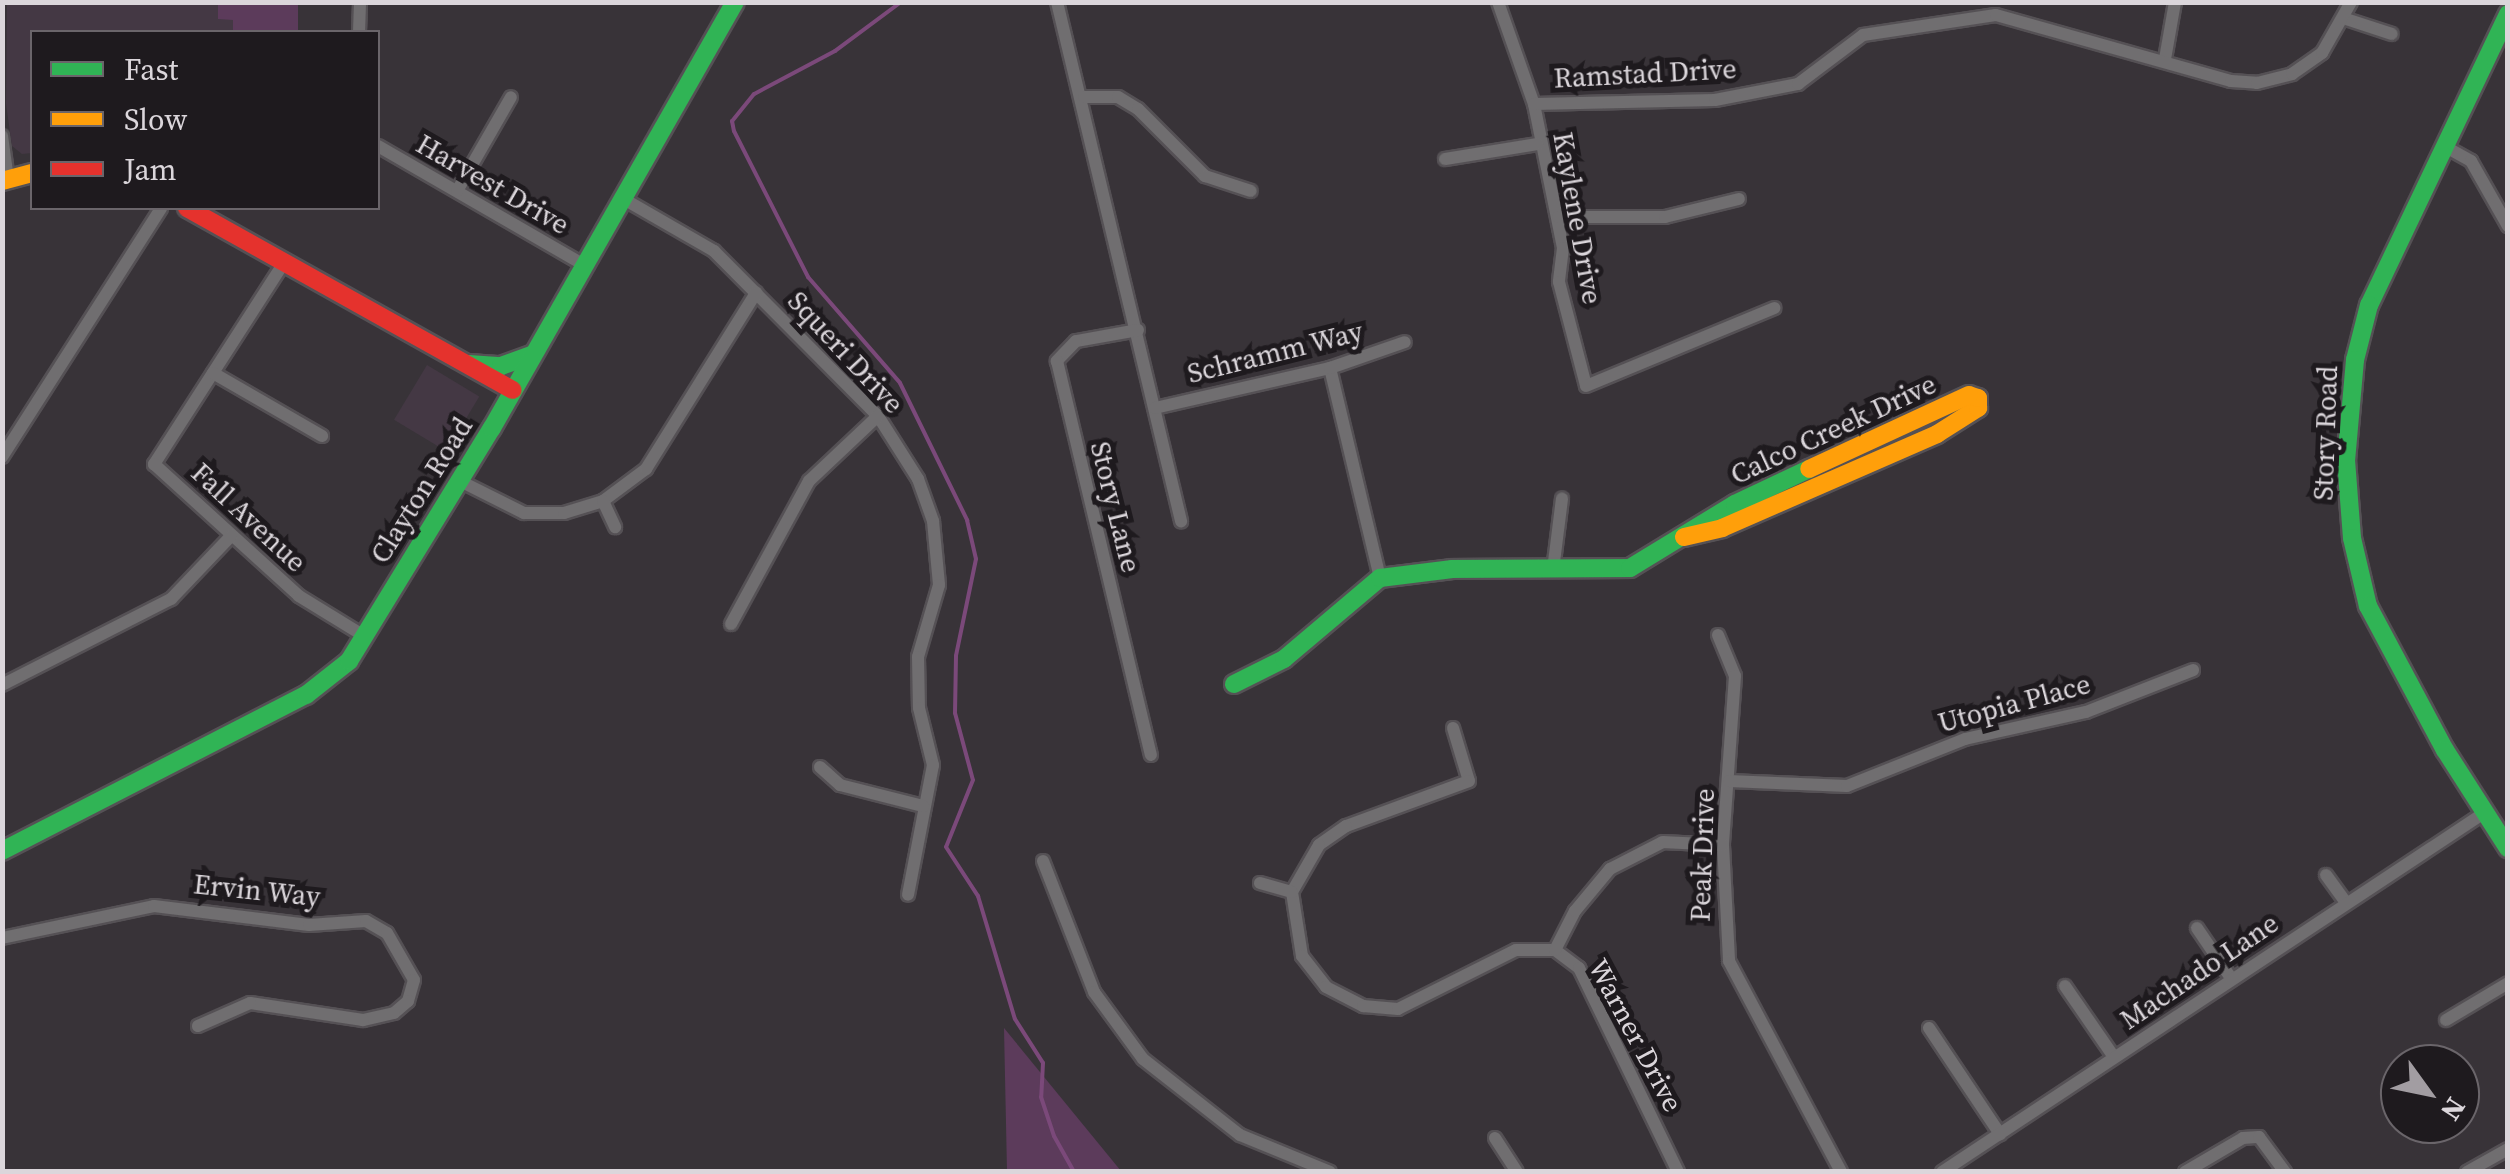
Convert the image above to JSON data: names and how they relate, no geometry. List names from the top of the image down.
{
  "streets": {
    "street": [
      "Ramstad Drive",
      "Harvest Drive",
      "Kaylene Drive",
      "Squeri Drive",
      "Schramm Way",
      "Calco Creek Drive",
      "Story Road",
      "Clayton Road",
      "Story Lane",
      "Fall Avenue",
      "Utopia Place",
      "Peak Drive",
      "Ervin Way",
      "Machado Lane",
      "Warner Drive"
    ]
  },
  "crossings": [
    ["Ramstad Drive", "Kaylene Drive"],
    ["Harvest Drive", "Clayton Road"],
    ["Squeri Drive", "Clayton Road"],
    ["Story Road", "Machado Lane"],
    ["Clayton Road", "Fall Avenue"],
    ["Utopia Place", "Peak Drive"]
  ],
  "legend": ["Fast", "Slow", "Jam"],
  "north": "bottom right"
}
